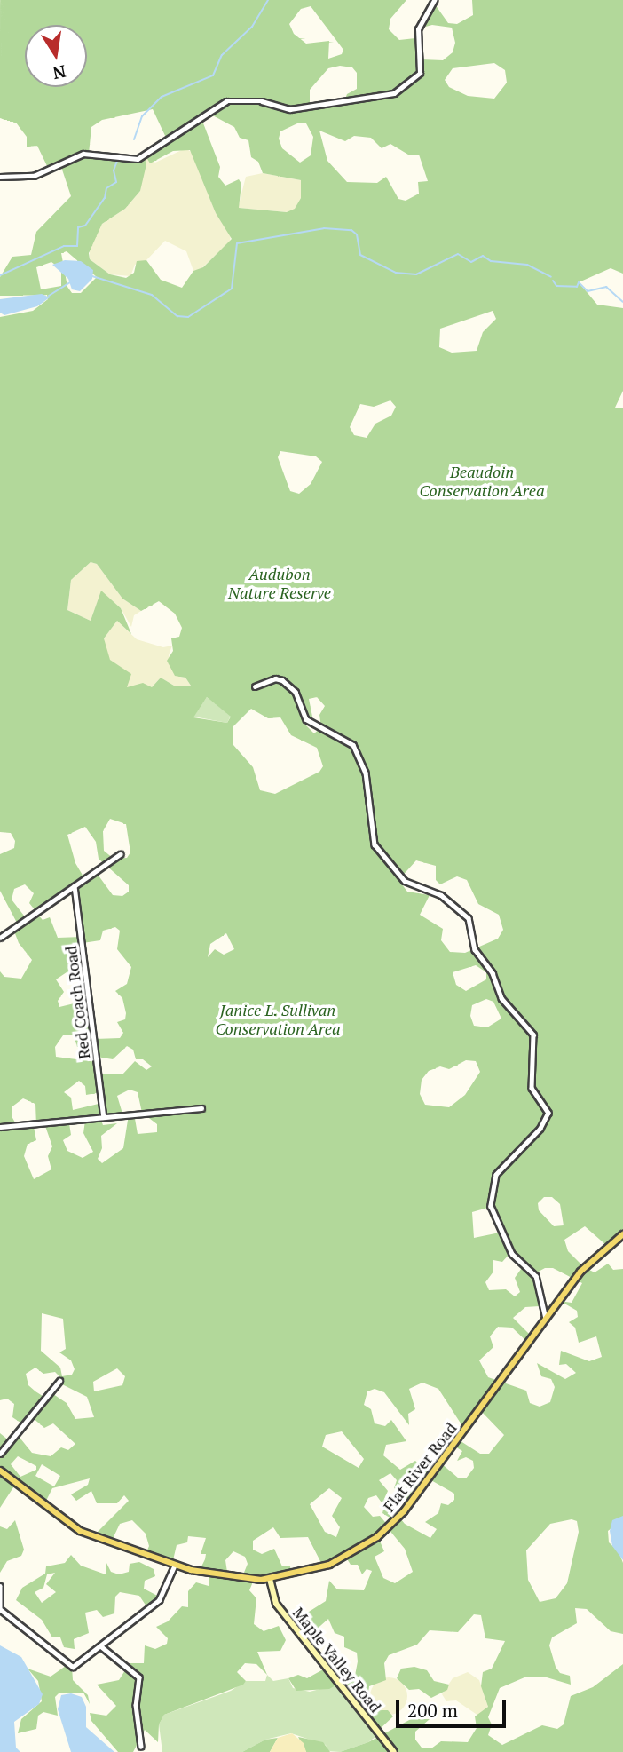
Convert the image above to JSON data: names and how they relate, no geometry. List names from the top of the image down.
{
  "streets": {
    "main road": ["Flat River Road"],
    "street": ["Red Coach Road", "Maple Valley Road"]
  },
  "crossings": [
    ["Flat River Road", "Maple Valley Road"]
  ],
  "parks": ["Beaudoin Conservation Area", "Audubon Nature Reserve", "Janice L. Sullivan Conservation Area"],
  "scale_bar": "200 m",
  "north": "bottom"
}
